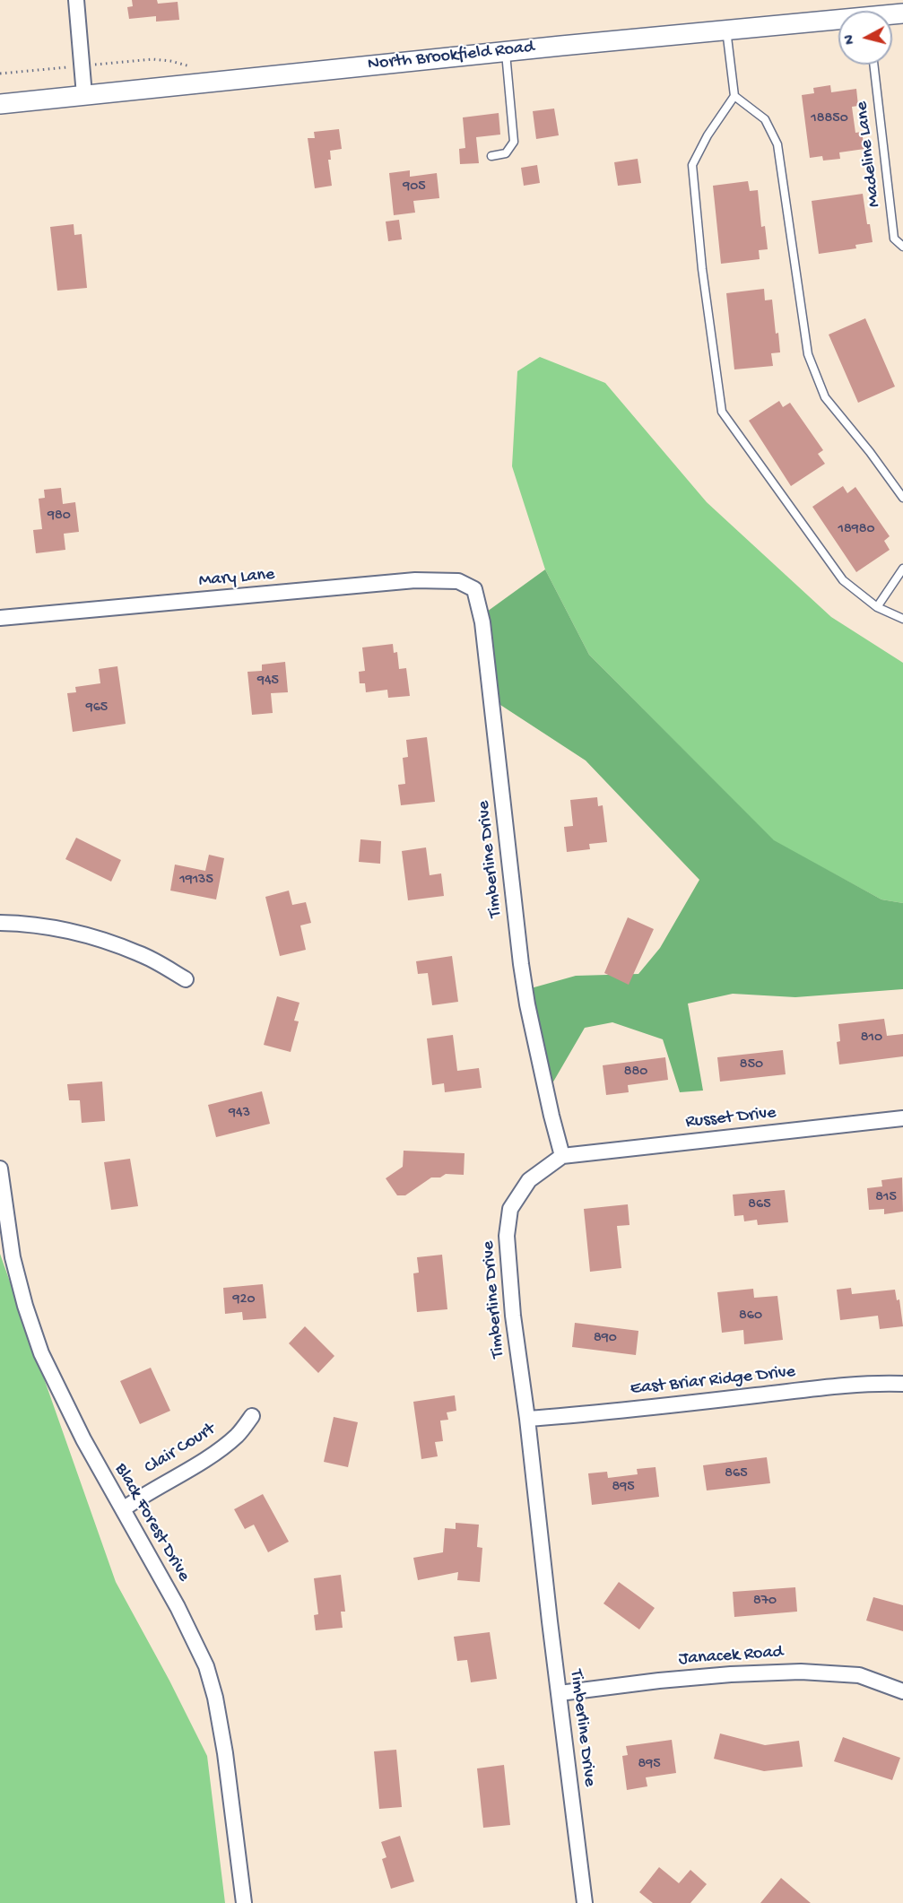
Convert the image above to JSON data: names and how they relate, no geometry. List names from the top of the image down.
{
  "streets": {
    "street": [
      "North Brookfield Road",
      "Mary Lane",
      "Timberline Drive",
      "Russet Drive",
      "East Briar Ridge Drive",
      "Clair Court",
      "Black Forest Drive",
      "Janacek Road"
    ],
    "lane": ["Madeline Lane"]
  },
  "crossings": [
    ["Mary Lane", "Timberline Drive"],
    ["Timberline Drive", "Russet Drive"],
    ["Timberline Drive", "East Briar Ridge Drive"],
    ["Timberline Drive", "Janacek Road"],
    ["Clair Court", "Black Forest Drive"]
  ],
  "house_numbers": [
    "18850",
    "905",
    "980",
    "18980",
    "945",
    "965",
    "19135",
    "810",
    "850",
    "880",
    "943",
    "815",
    "865",
    "920",
    "860",
    "890",
    "865",
    "895",
    "870",
    "895"
  ],
  "north": "left"
}
